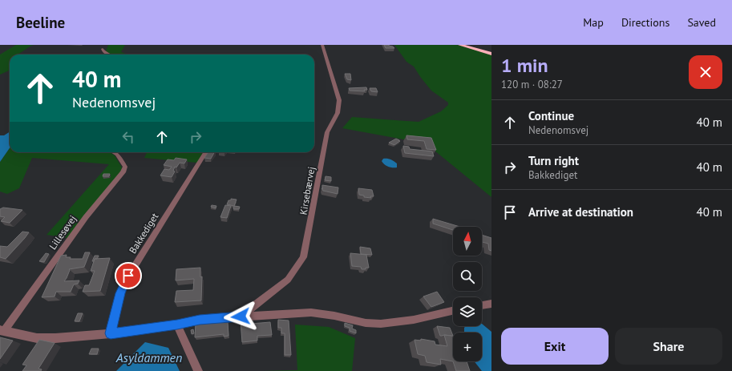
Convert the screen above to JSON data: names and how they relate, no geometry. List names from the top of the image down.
{
  "streets": {
    "street": ["Kirsebærvej", "Lillesøvej", "Bakkediget"]
  },
  "water": ["Asyldammen"],
  "north": "top",
  "page": {
    "header": "Beeline",
    "nav": ["Map", "Directions", "Saved"],
    "heading": ["1 min", "120 m · 08:27"],
    "turn": ["40 m", "Nedenomsvej"],
    "list": [
      {
        "name": "Continue",
        "note": "Nedenomsvej",
        "value": "40 m"
      },
      {
        "name": "Turn right",
        "note": "Bakkediget",
        "value": "40 m"
      },
      {
        "name": "Arrive at destination",
        "value": "40 m"
      }
    ],
    "map_buttons": "+",
    "buttons": ["Exit", "Share"]
  }
}
